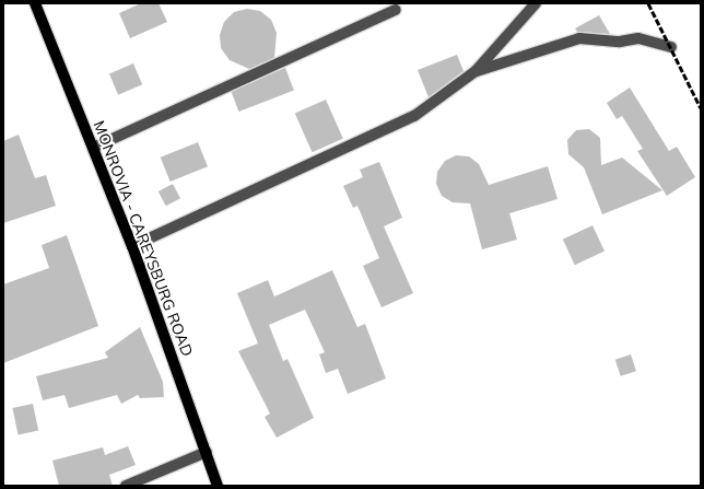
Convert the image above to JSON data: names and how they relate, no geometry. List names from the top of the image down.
{
  "streets": {
    "main road": ["MONROVIA - CAREYSBURG ROAD"]
  }
}
